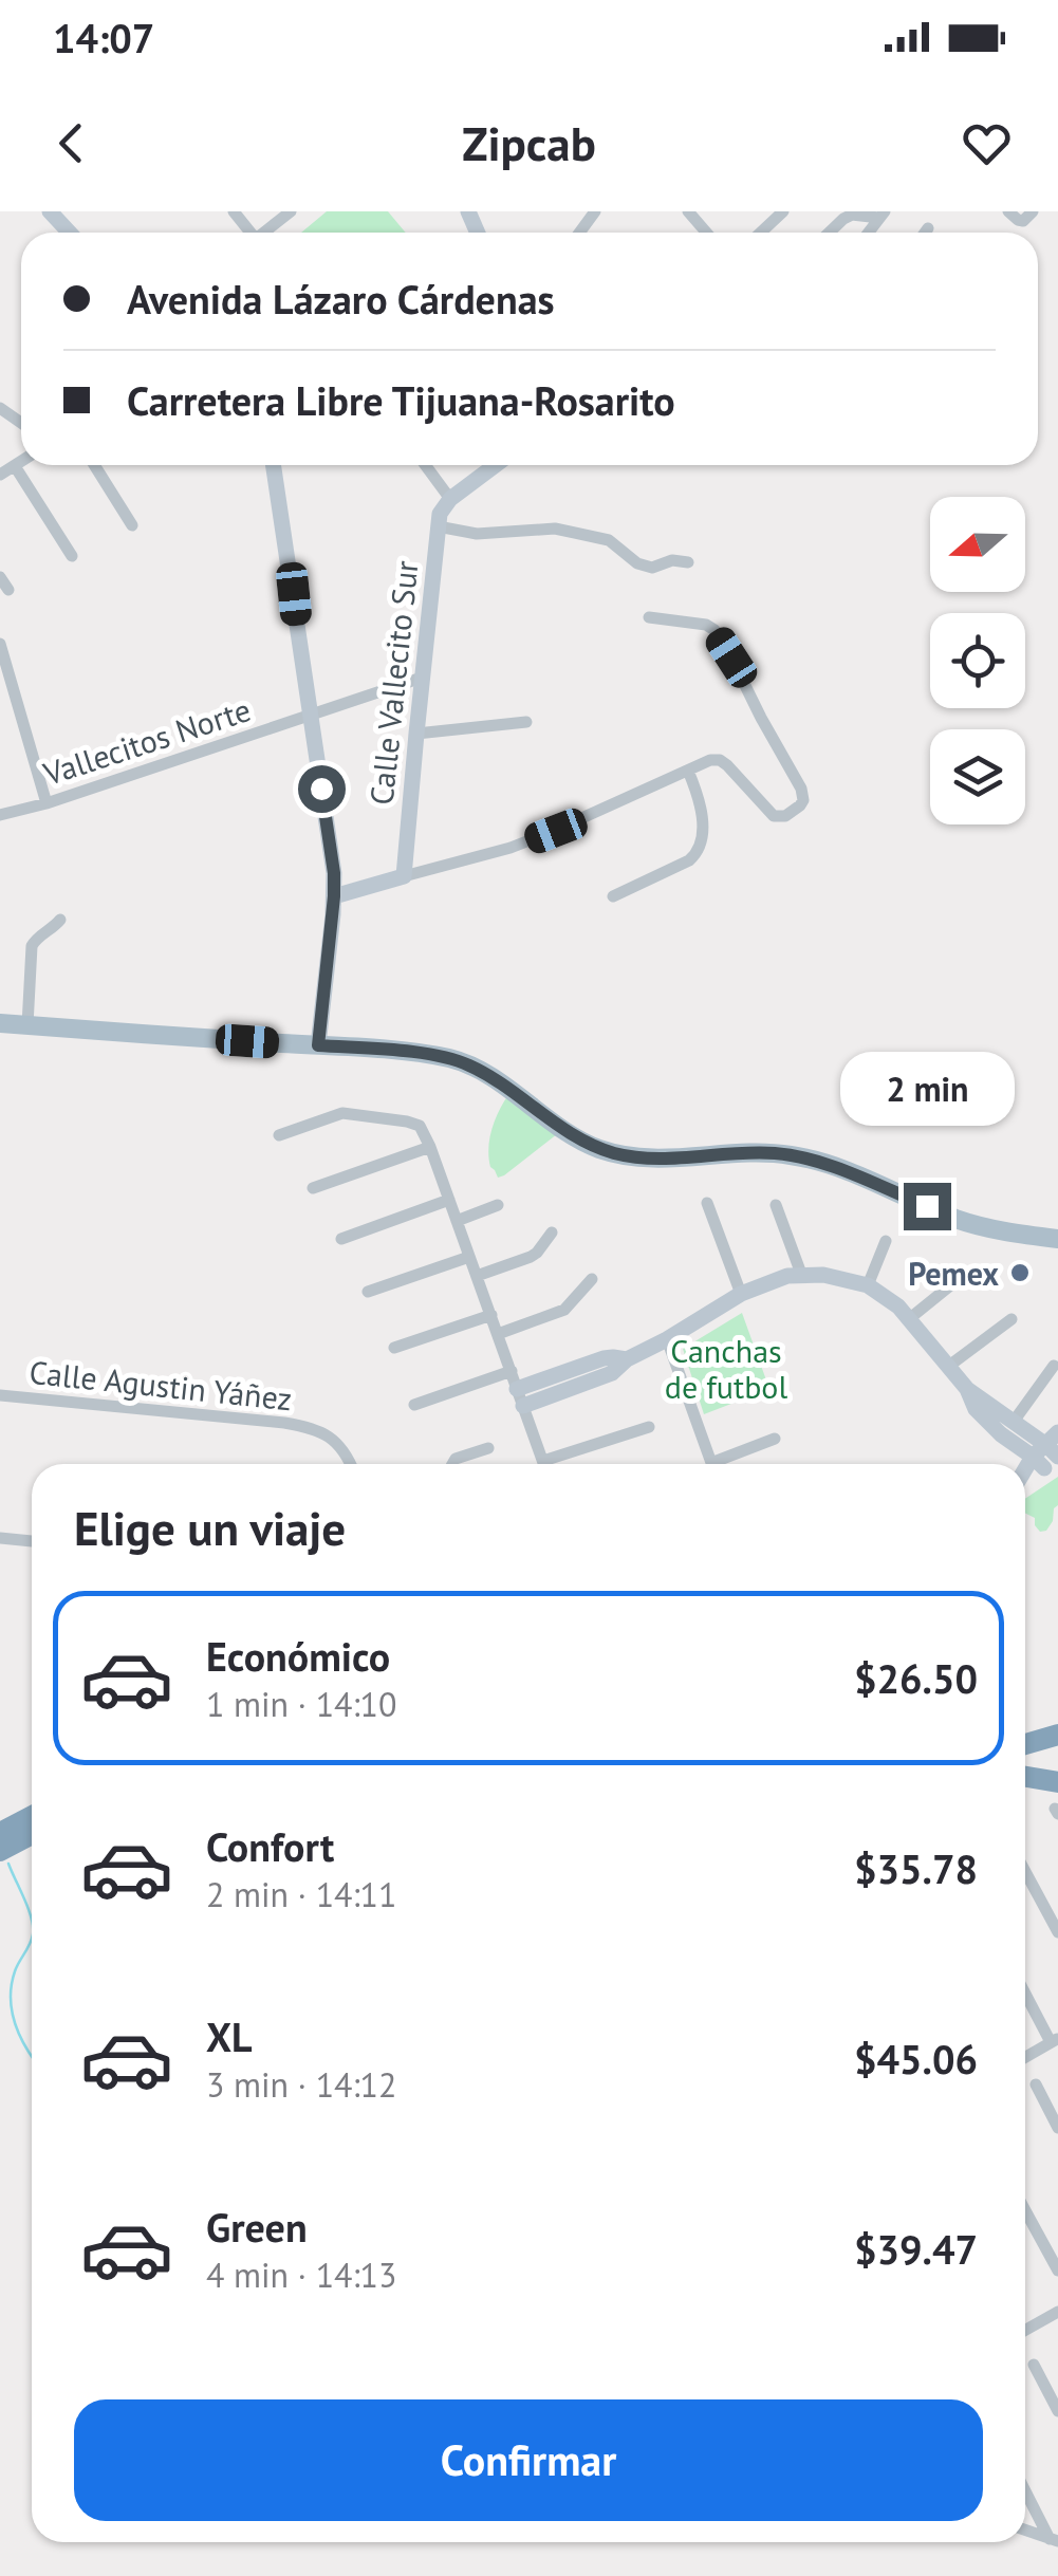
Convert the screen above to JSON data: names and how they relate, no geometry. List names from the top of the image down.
{
  "streets": {
    "street": ["Calle Vallecito Sur", "Vallecitos Norte", "Calle Agustin Yáñez"]
  },
  "crossings": [
    ["Calle Vallecito Sur", "Vallecitos Norte"]
  ],
  "parks": ["Canchas de futbol"],
  "places": ["Pemex"],
  "north": "left",
  "page": {
    "status": "14:07",
    "header": "Zipcab",
    "banner": ["Avenida Lázaro Cárdenas", "Carretera Libre Tijuana-Rosarito"],
    "bubble": "2 min",
    "heading": "Elige un viaje",
    "list": [
      {
        "name": "Económico",
        "note": "1 min · 14:10",
        "value": "$26.50"
      },
      {
        "name": "Confort",
        "note": "2 min · 14:11",
        "value": "$35.78"
      },
      {
        "name": "XL",
        "note": "3 min · 14:12",
        "value": "$45.06"
      },
      {
        "name": "Green",
        "note": "4 min · 14:13",
        "value": "$39.47"
      }
    ],
    "buttons": "Confirmar"
  }
}
